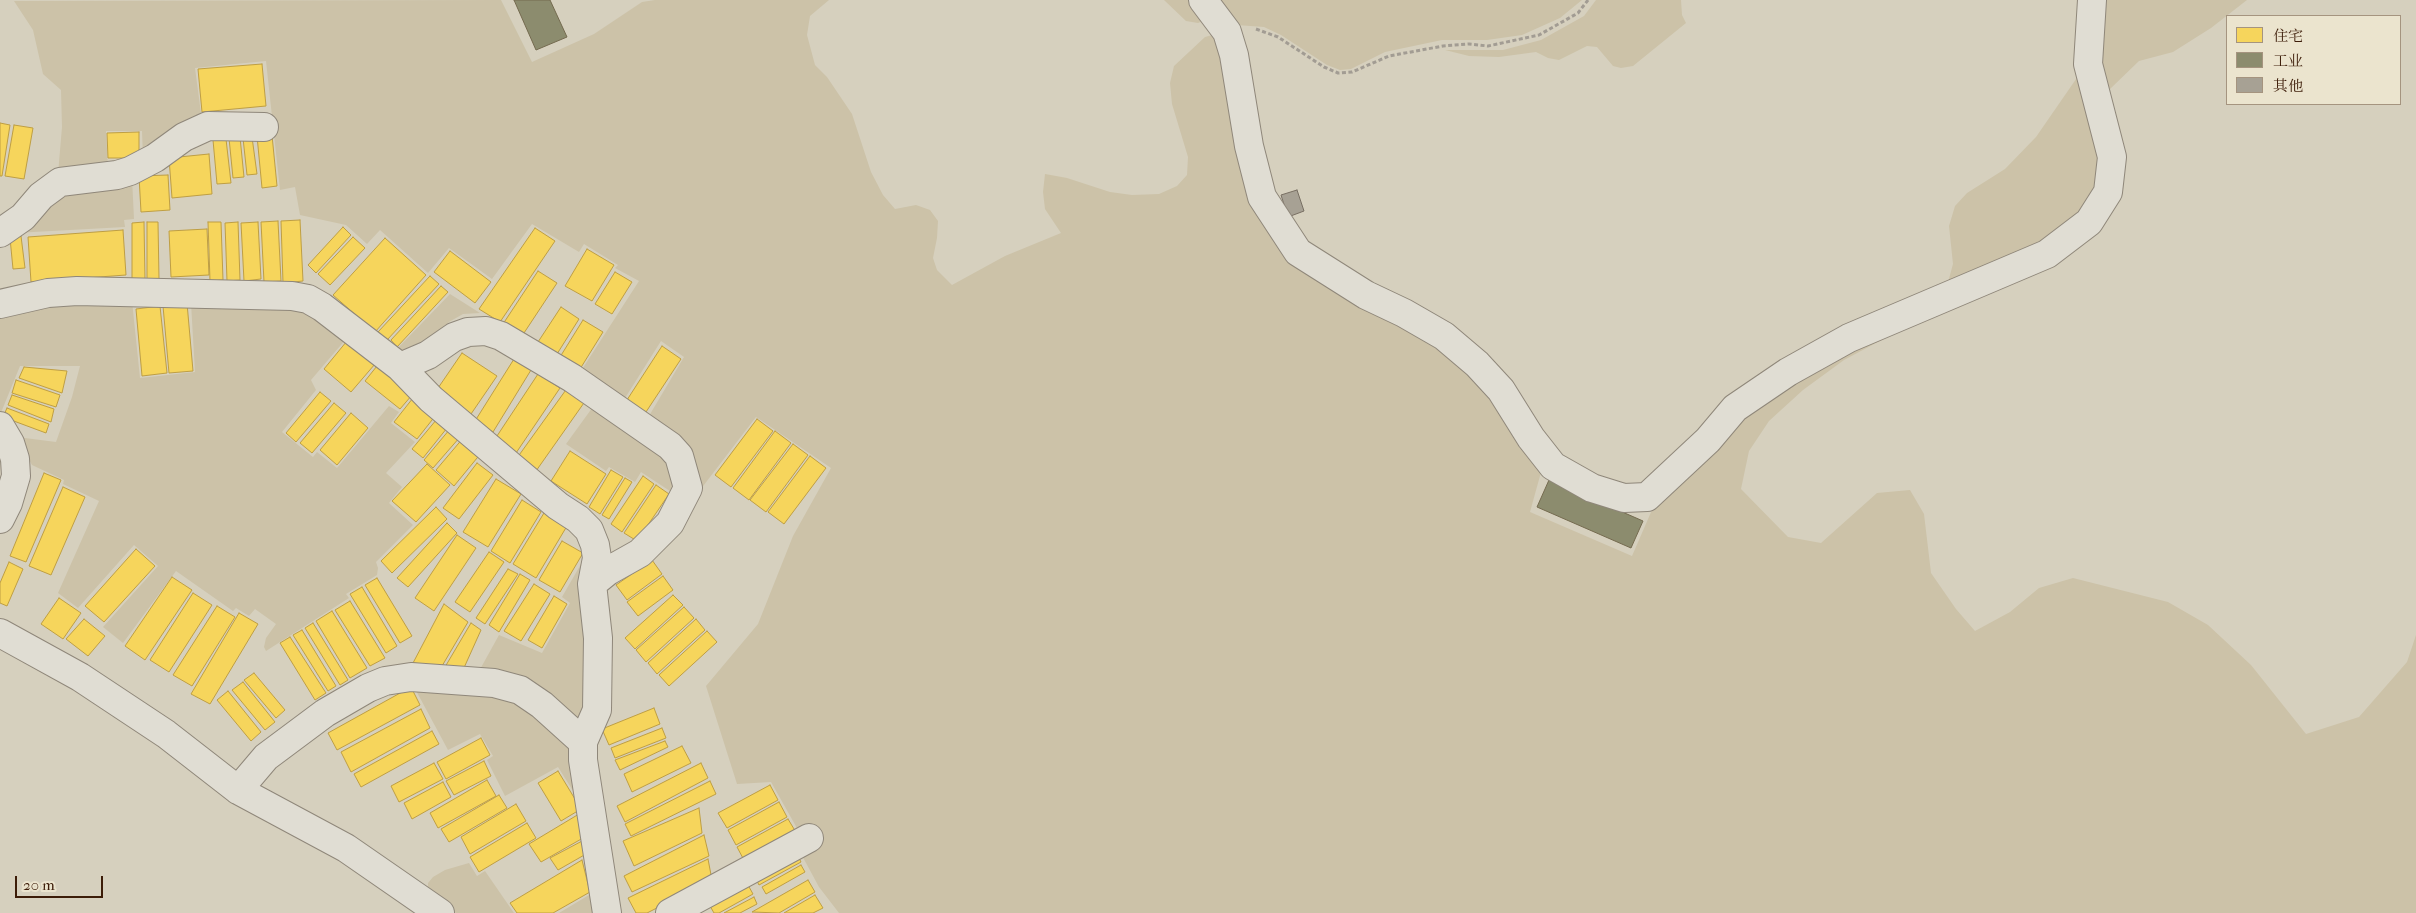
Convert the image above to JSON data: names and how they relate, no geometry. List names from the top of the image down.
{
  "legend": ["住宅", "工业", "其他"],
  "scale_bar": "20 m"
}
